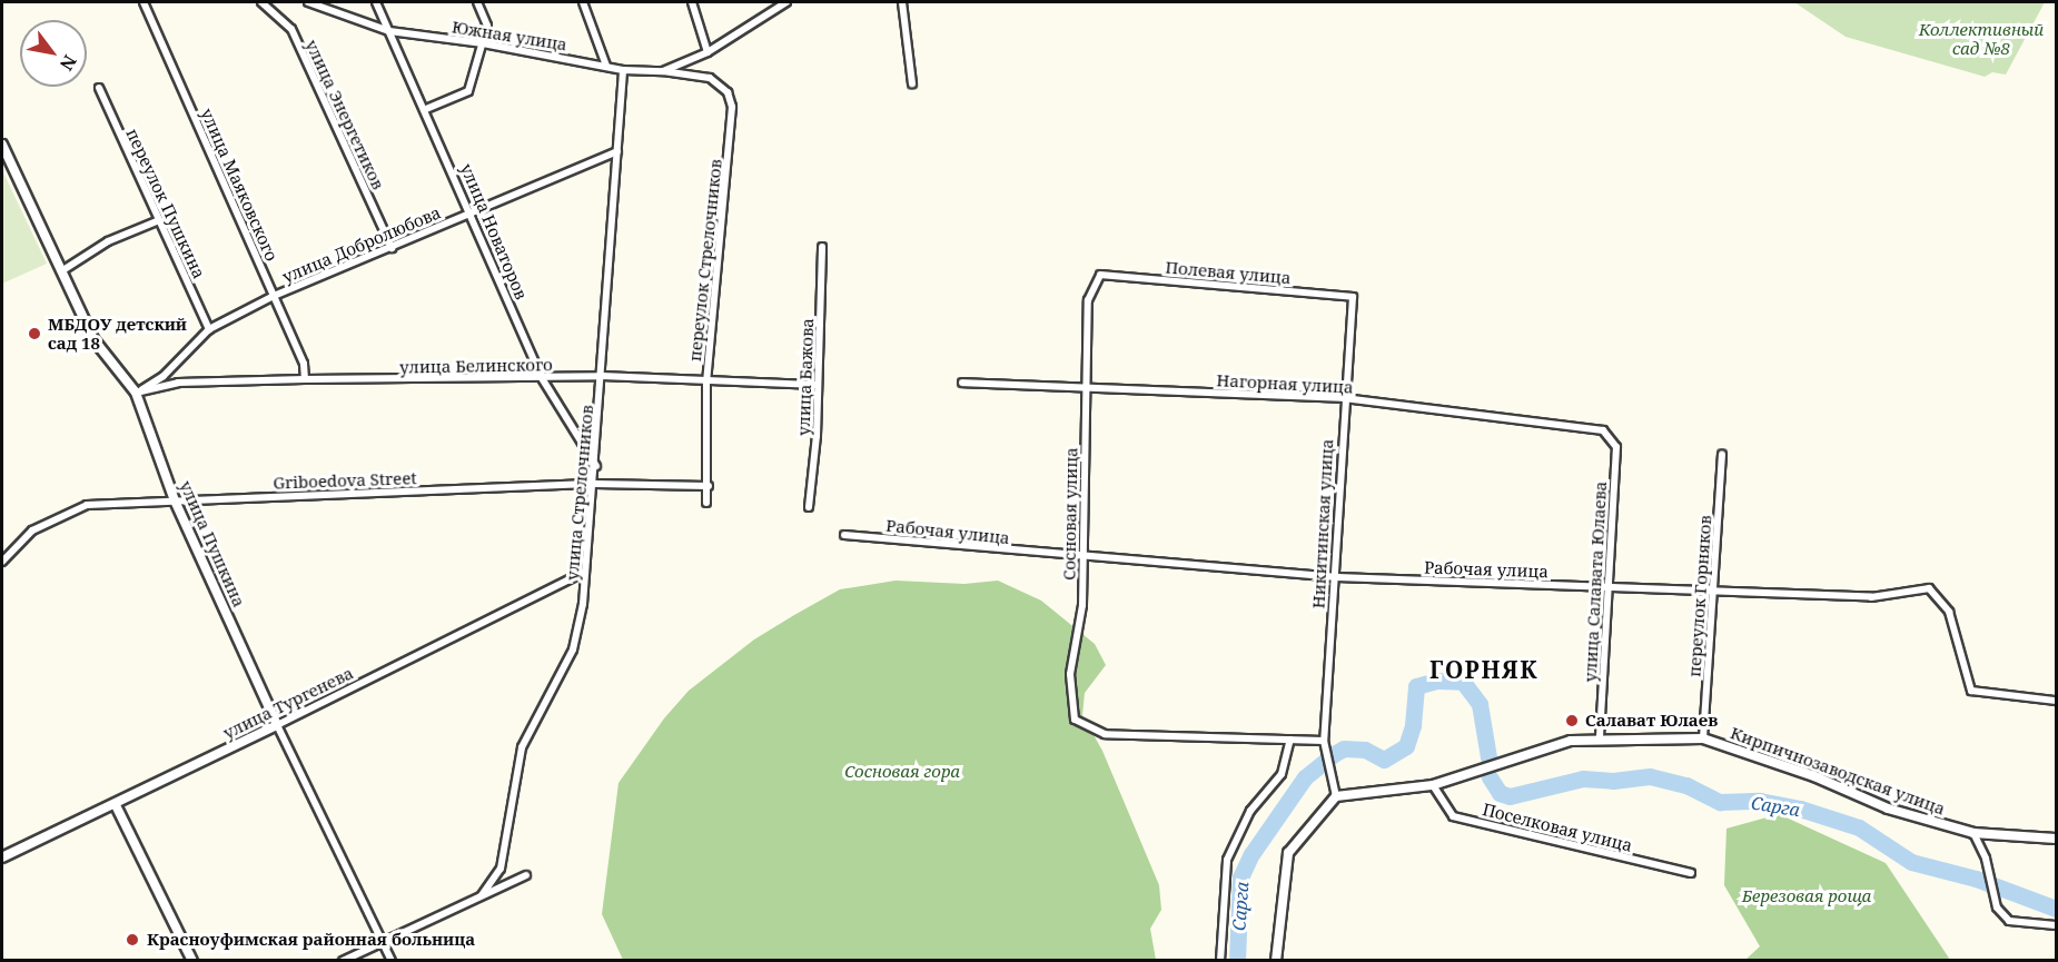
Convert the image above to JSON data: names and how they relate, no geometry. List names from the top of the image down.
{
  "streets": {
    "street": [
      "Южная улица",
      "улица Энергетиков",
      "улица Маяковского",
      "переулок Пушкина",
      "улица Новаторов",
      "улица Добролюбова",
      "переулок Стрелочников",
      "Полевая улица",
      "улица Белинского",
      "улица Бажова",
      "Нагорная улица",
      "Griboedova Street",
      "улица Стрелочников",
      "Сосновая улица",
      "Никитинская улица",
      "Рабочая улица",
      "улица Пушкина",
      "улица Салавата Юлаева",
      "переулок Горняков",
      "улица Тургенева",
      "Кирпичнозаводская улица",
      "Поселковая улица"
    ]
  },
  "crossings": [
    ["Южная улица", "улица Новаторов"],
    ["Южная улица", "переулок Стрелочников"],
    ["Южная улица", "улица Стрелочников"],
    ["улица Энергетиков", "улица Добролюбова"],
    ["улица Маяковского", "улица Добролюбова"],
    ["улица Маяковского", "улица Белинского"],
    ["переулок Пушкина", "улица Добролюбова"],
    ["улица Новаторов", "улица Добролюбова"],
    ["улица Новаторов", "улица Белинского"],
    ["улица Новаторов", "улица Стрелочников"],
    ["улица Добролюбова", "улица Белинского"],
    ["улица Добролюбова", "улица Стрелочников"],
    ["улица Добролюбова", "улица Пушкина"],
    ["переулок Стрелочников", "улица Белинского"],
    ["переулок Стрелочников", "Griboedova Street"],
    ["Полевая улица", "Сосновая улица"],
    ["Полевая улица", "Никитинская улица"],
    ["улица Белинского", "улица Бажова"],
    ["улица Белинского", "улица Стрелочников"],
    ["улица Белинского", "улица Пушкина"],
    ["Нагорная улица", "Сосновая улица"],
    ["Нагорная улица", "Никитинская улица"],
    ["Нагорная улица", "улица Салавата Юлаева"],
    ["Griboedova Street", "улица Стрелочников"],
    ["Griboedova Street", "улица Пушкина"],
    ["улица Стрелочников", "улица Тургенева"],
    ["Сосновая улица", "Рабочая улица"],
    ["Никитинская улица", "Рабочая улица"],
    ["Никитинская улица", "Кирпичнозаводская улица"],
    ["Рабочая улица", "улица Салавата Юлаева"],
    ["Рабочая улица", "переулок Горняков"],
    ["улица Пушкина", "улица Тургенева"],
    ["улица Салавата Юлаева", "Кирпичнозаводская улица"],
    ["переулок Горняков", "Кирпичнозаводская улица"],
    ["Кирпичнозаводская улица", "Поселковая улица"]
  ],
  "districts": ["ГОРНЯК"],
  "water": ["Сарга"],
  "parks": ["Коллективный сад №8", "Сосновая гора", "Березовая роща"],
  "places": ["МБДОУ детский сад 18", "Салават Юлаев", "Красноуфимская районная больница"],
  "north": "bottom right"
}
